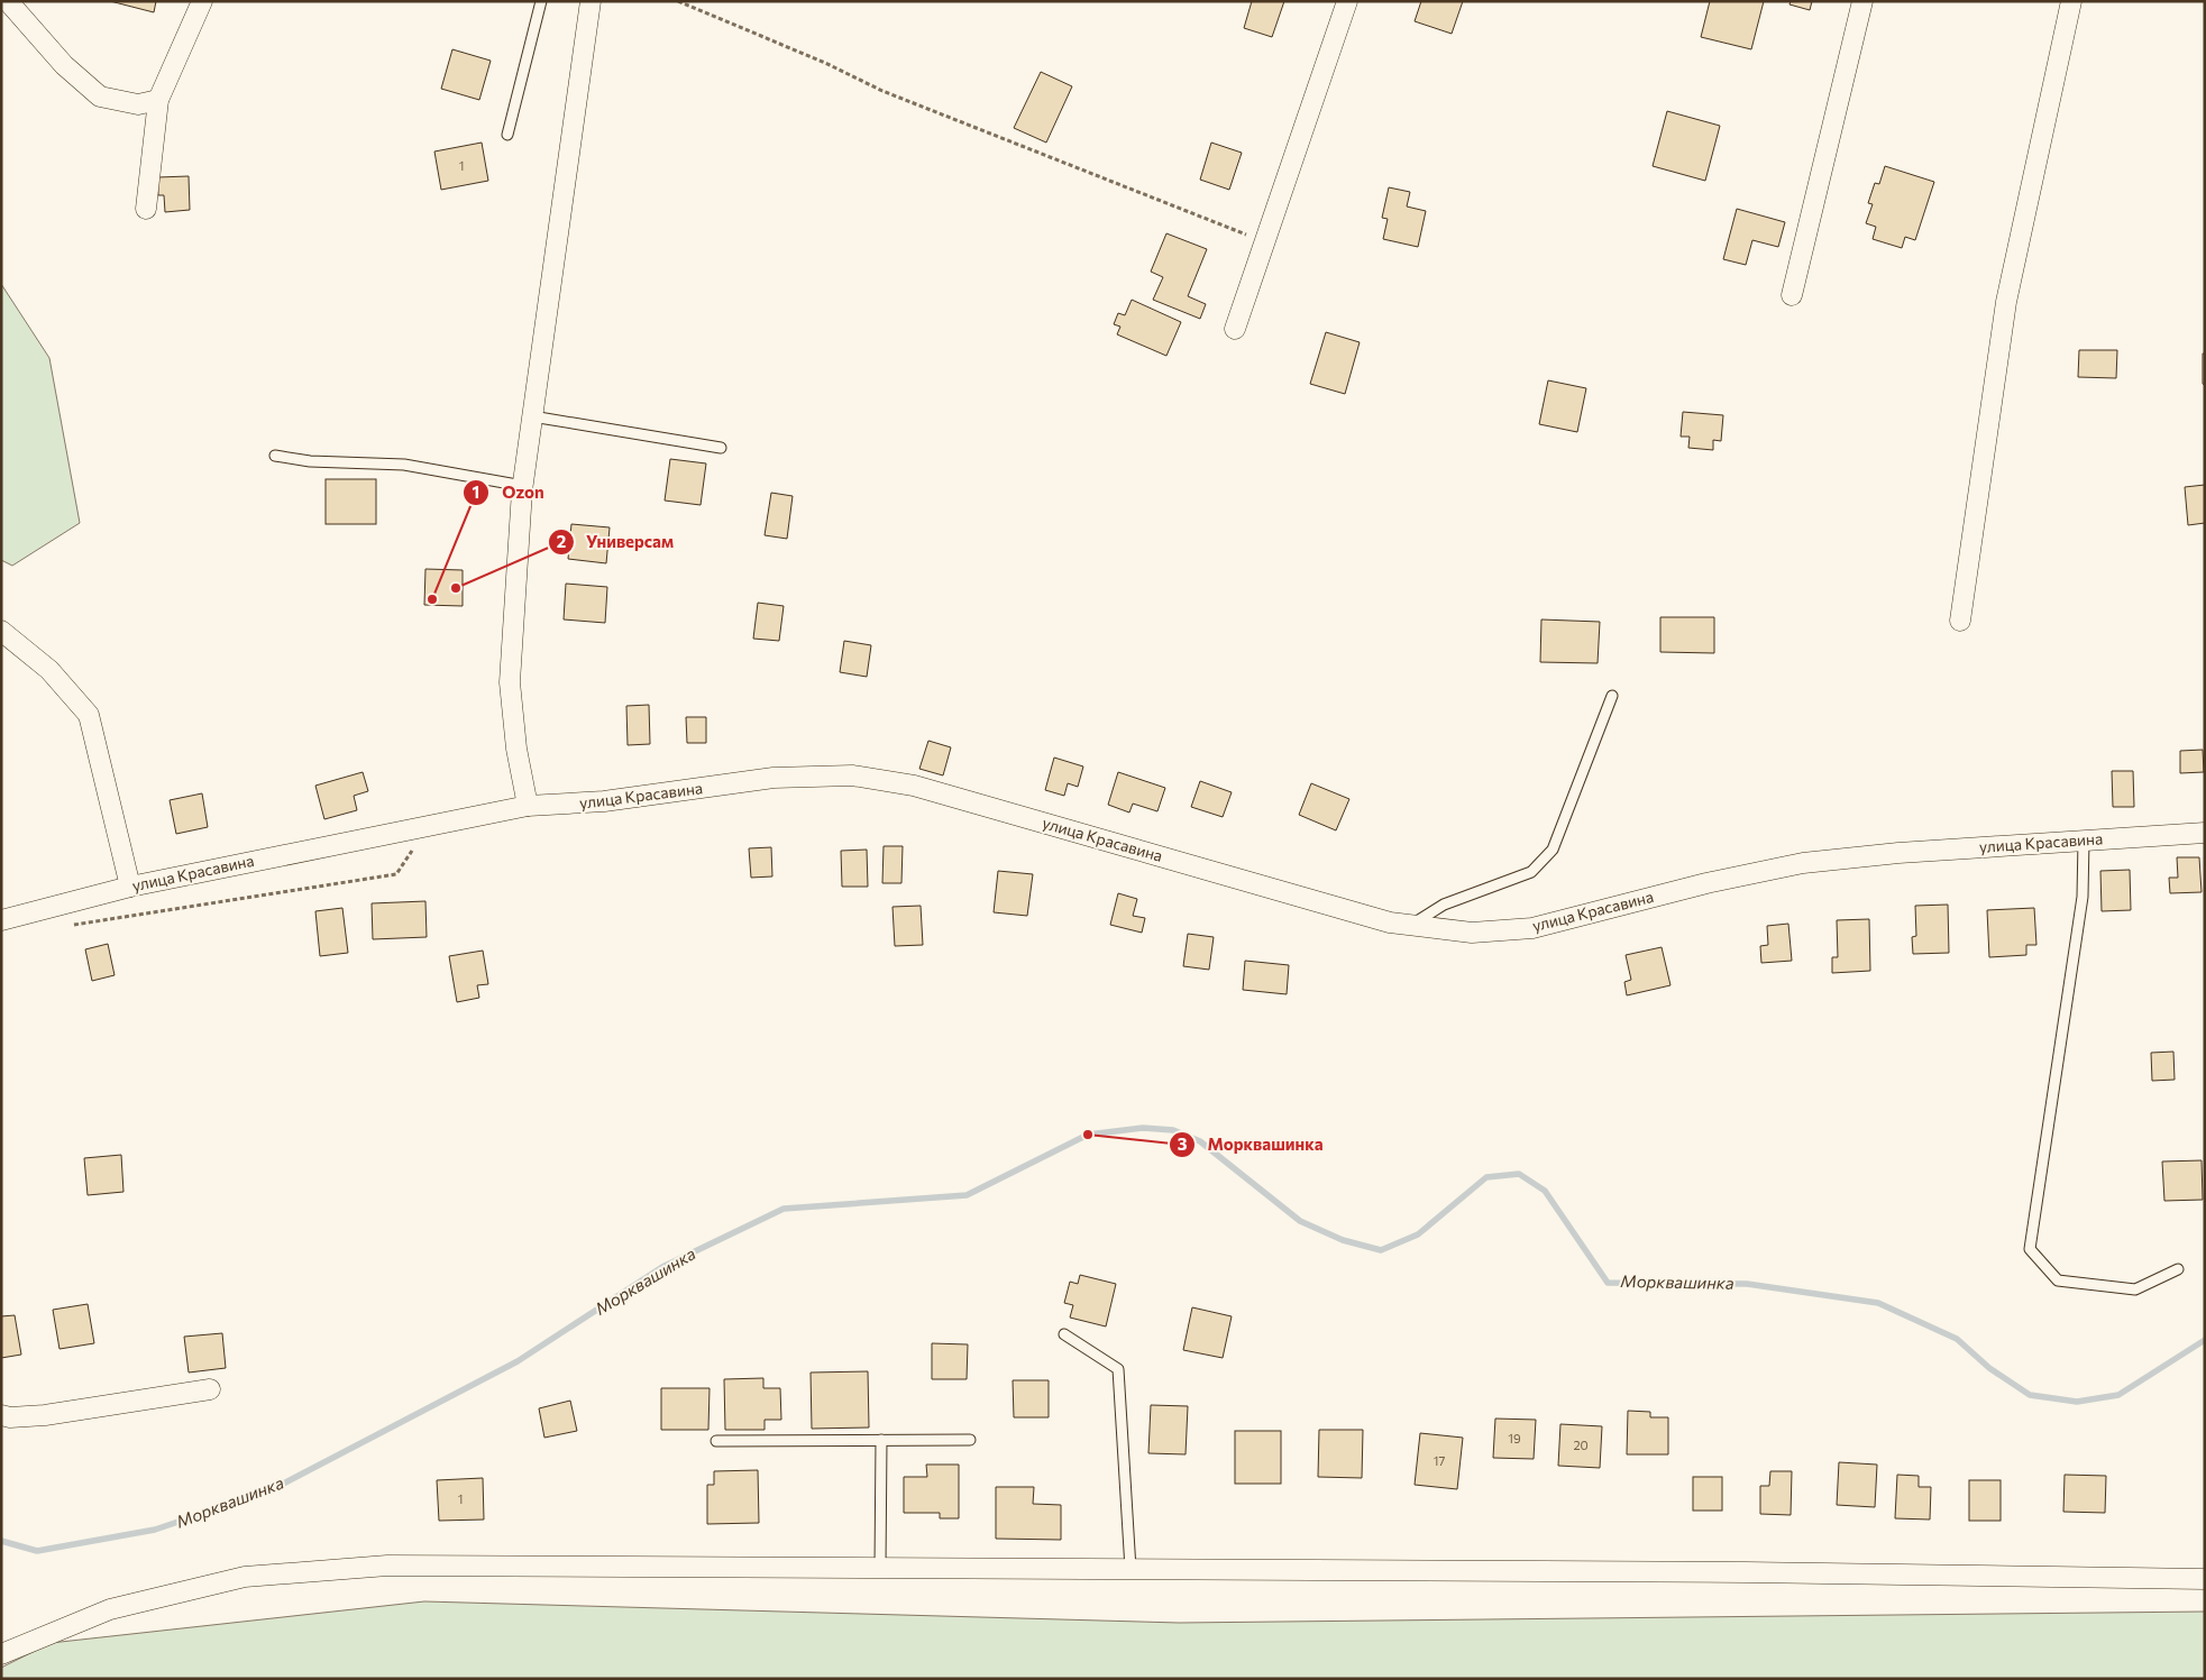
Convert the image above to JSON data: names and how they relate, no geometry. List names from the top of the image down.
{
  "streets": {
    "street": ["улица Красавина"]
  },
  "water": ["Морквашинка"],
  "places": ["Универсам", "Ozon", "Морквашинка"],
  "house_numbers": [
    "1",
    "19",
    "20",
    "17",
    "1"
  ]
}
